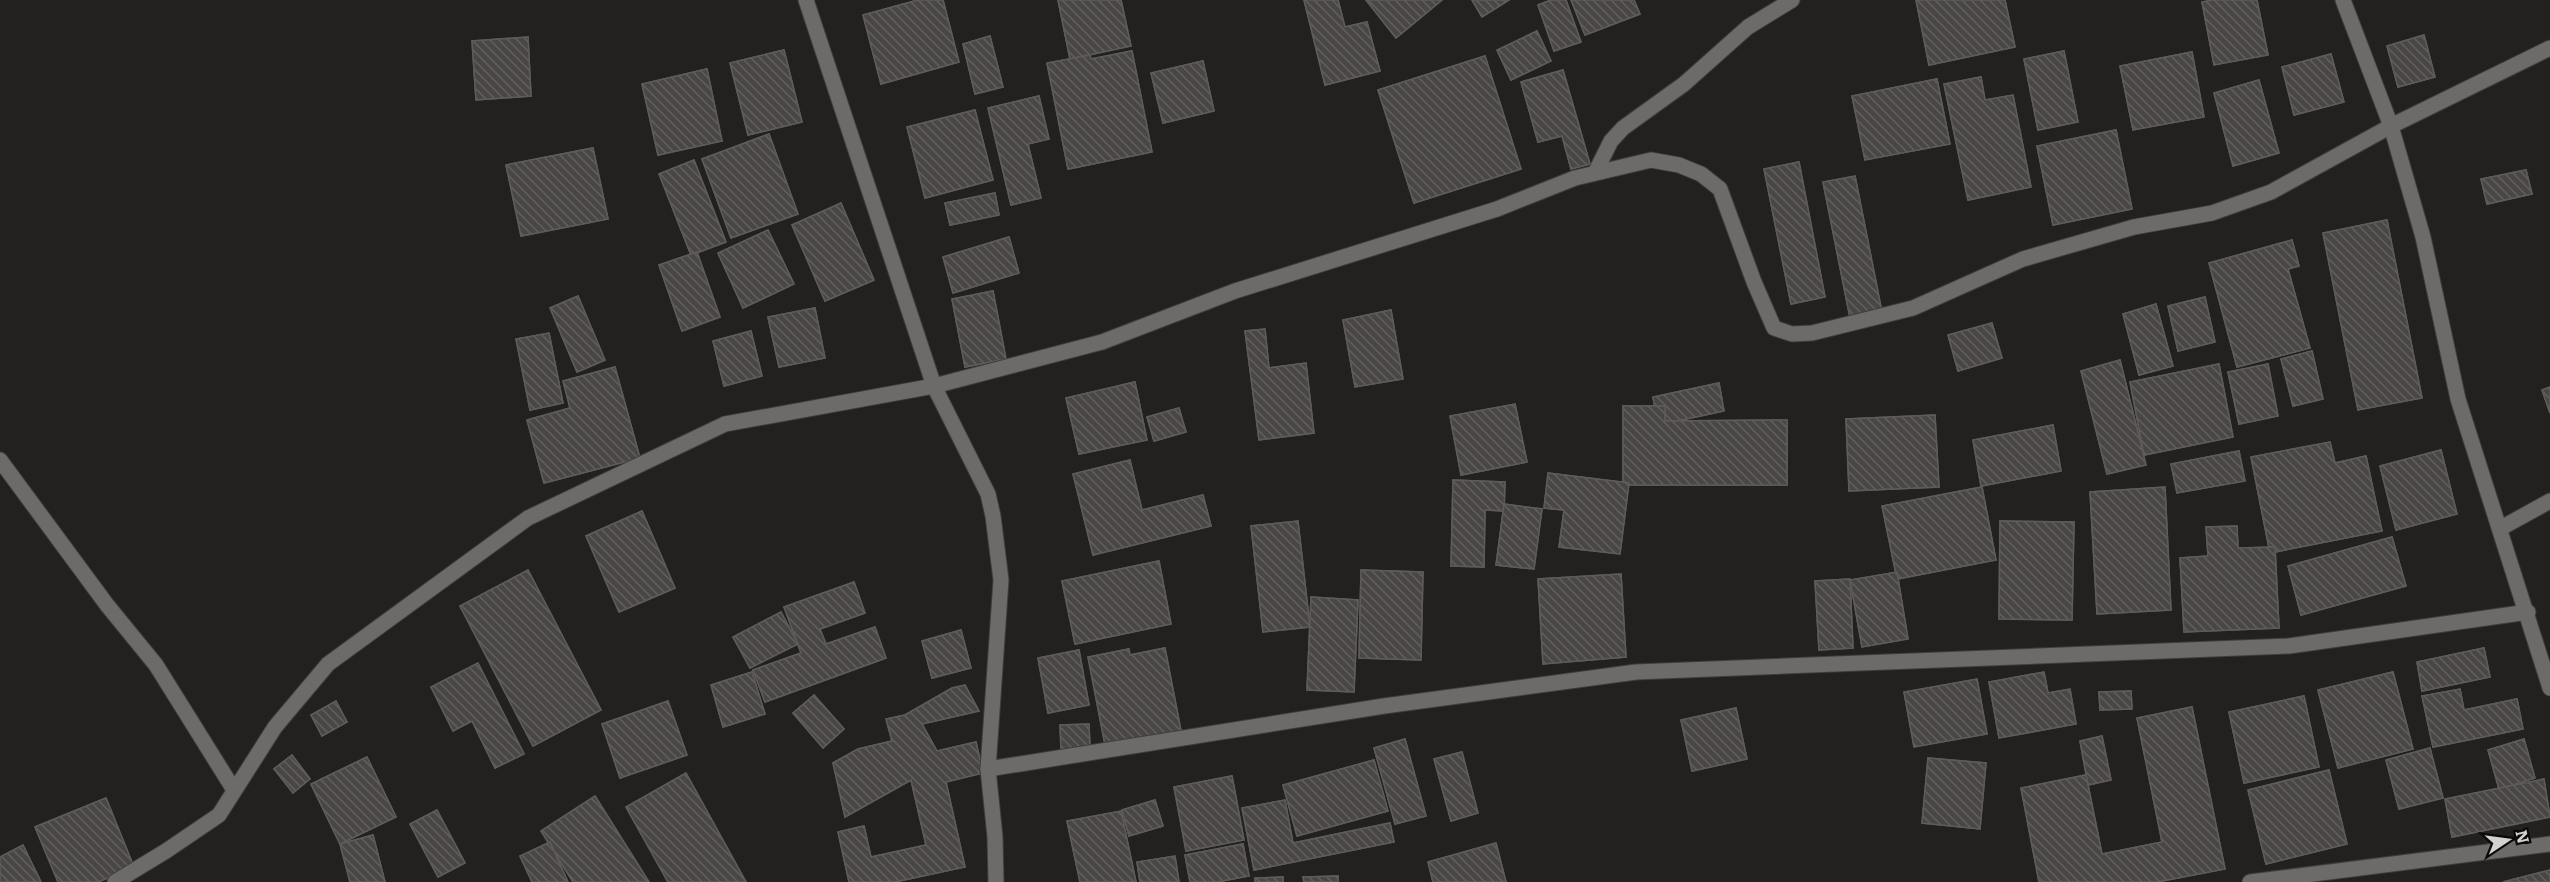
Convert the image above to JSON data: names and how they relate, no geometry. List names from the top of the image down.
{
  "north": "right"
}
